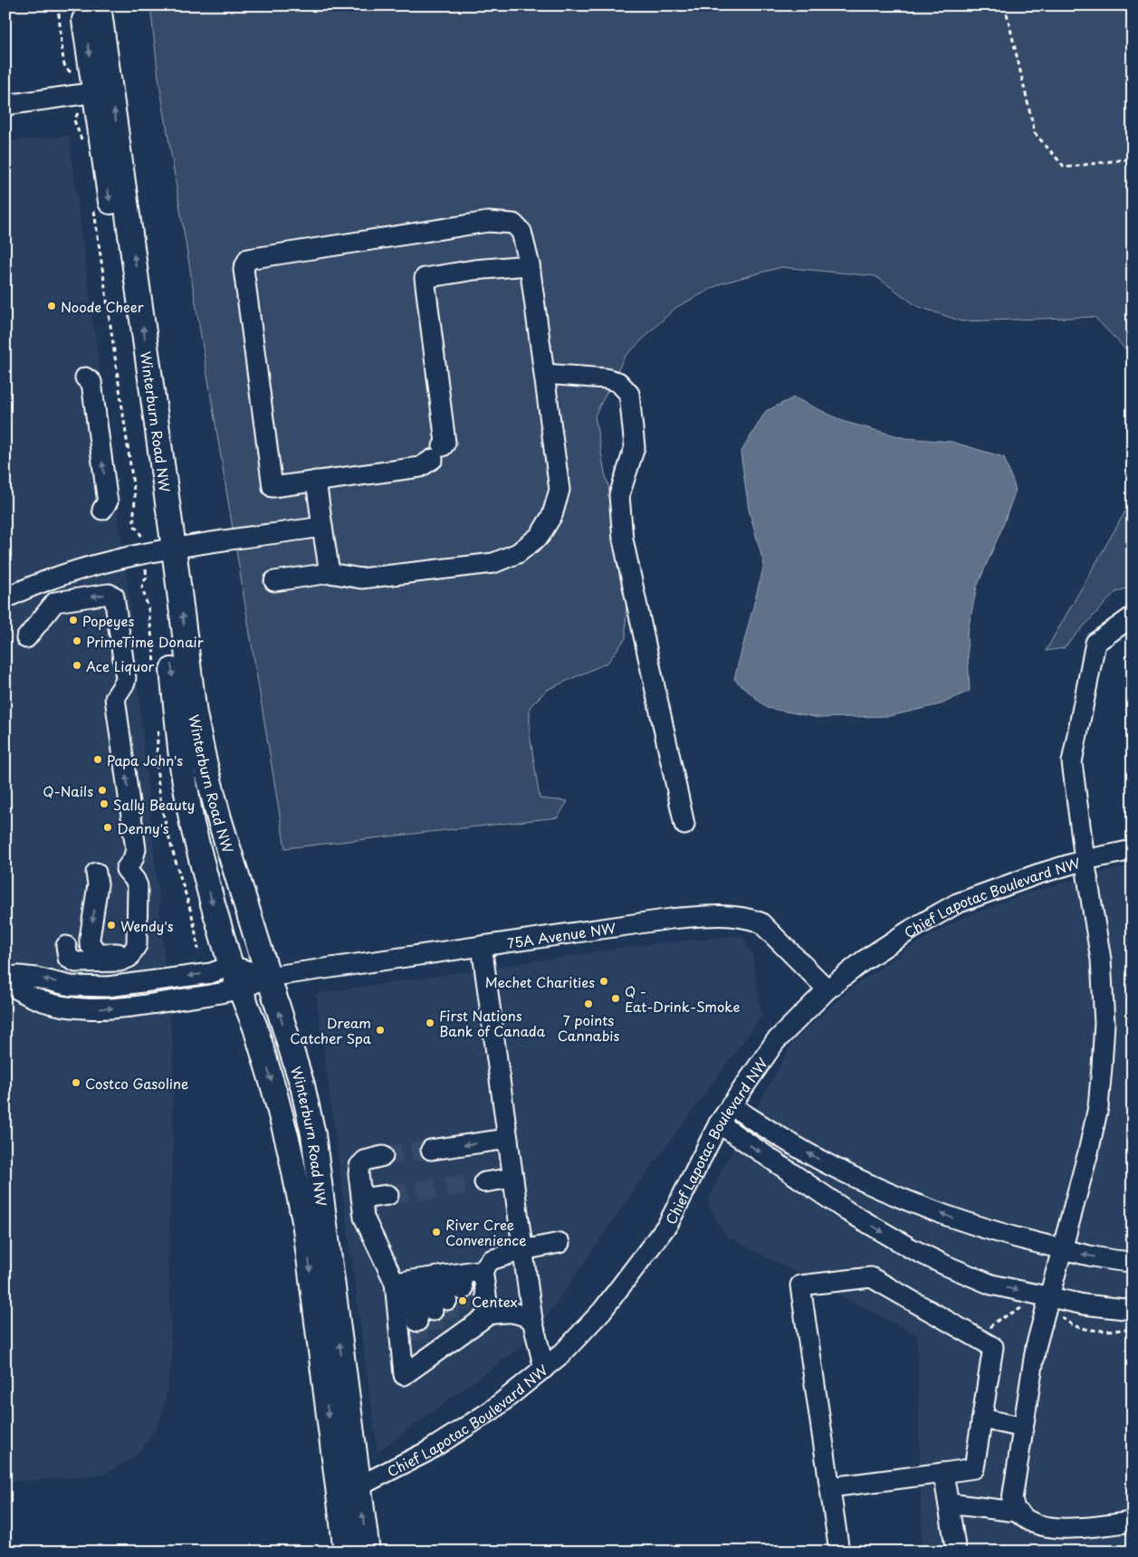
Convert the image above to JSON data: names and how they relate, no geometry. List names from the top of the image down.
{
  "streets": {
    "main road": ["Winterburn Road NW"],
    "street": ["Chief Lapotac Boulevard NW", "75A Avenue NW"]
  },
  "crossings": [
    ["Winterburn Road NW", "Chief Lapotac Boulevard NW"],
    ["Winterburn Road NW", "75A Avenue NW"],
    ["Chief Lapotac Boulevard NW", "75A Avenue NW"]
  ],
  "places": [
    "Noode Cheer",
    "Popeyes",
    "PrimeTime Donair",
    "Ace Liquor",
    "Papa John's",
    "Q-Nails",
    "Sally Beauty",
    "Denny's",
    "Wendy's",
    "Mechet Charities",
    "Q - Eat-Drink-Smoke",
    "7 points Cannabis",
    "First Nations Bank of Canada",
    "Dream Catcher Spa",
    "Costco Gasoline",
    "River Cree Convenience",
    "Centex"
  ]
}
